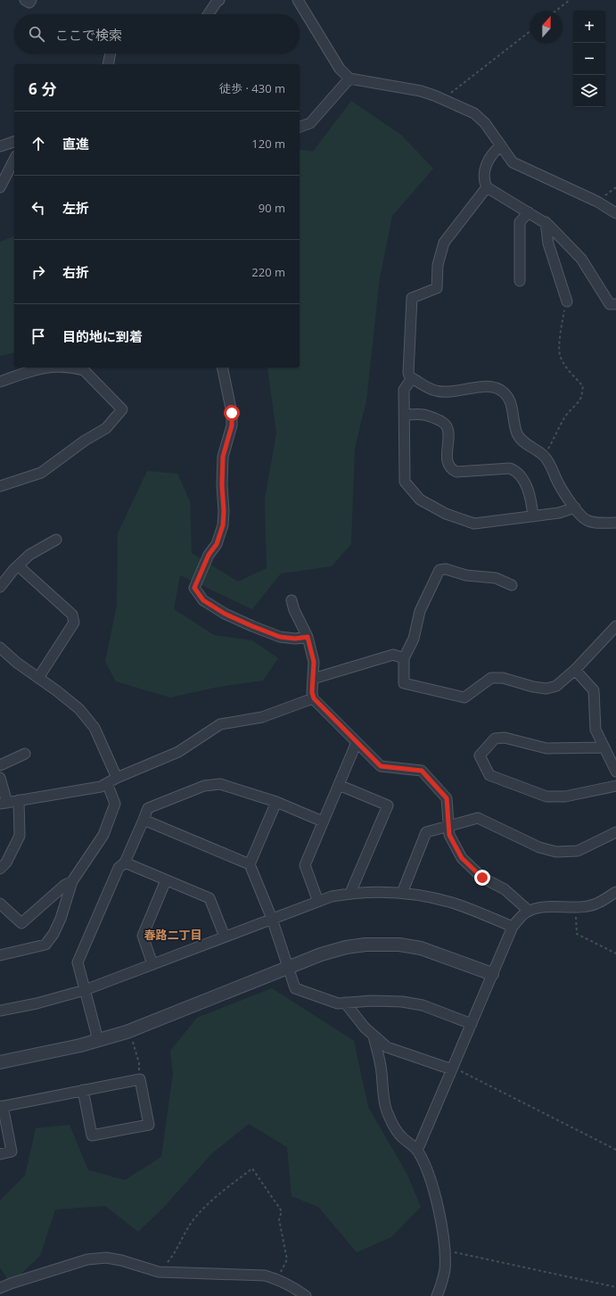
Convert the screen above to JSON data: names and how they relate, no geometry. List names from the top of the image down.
{
  "districts": ["春路二丁目"],
  "north": "top",
  "page": {
    "map_buttons": ["+", "−"],
    "search": "ここで検索",
    "heading": ["6 分", "徒歩 · 430 m"],
    "list": [
      ["直進", "120 m"],
      ["左折", "90 m"],
      ["右折", "220 m"],
      "目的地に到着"
    ]
  }
}
